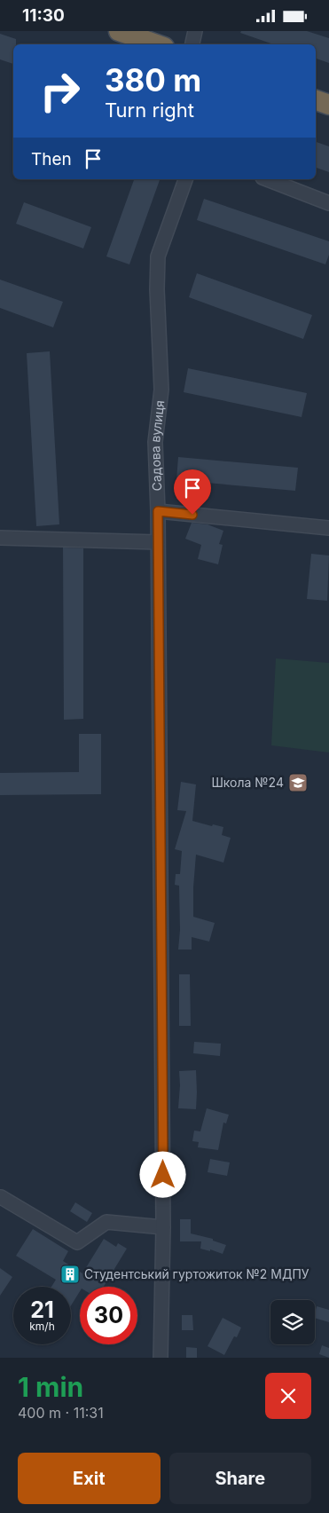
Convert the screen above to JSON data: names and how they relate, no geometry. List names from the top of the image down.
{
  "streets": {
    "street": ["Садова вулиця"]
  },
  "places": {
    "school or university": ["Школа №24"],
    "building": ["Студентський гуртожиток №2 МДПУ"]
  },
  "page": {
    "status": "11:30",
    "turn": ["380 m", "Turn right"],
    "then": "Then",
    "speed": "21 km/h",
    "limit": "30",
    "heading": ["1 min", "400 m · 11:31"],
    "buttons": ["Exit", "Share"]
  }
}
